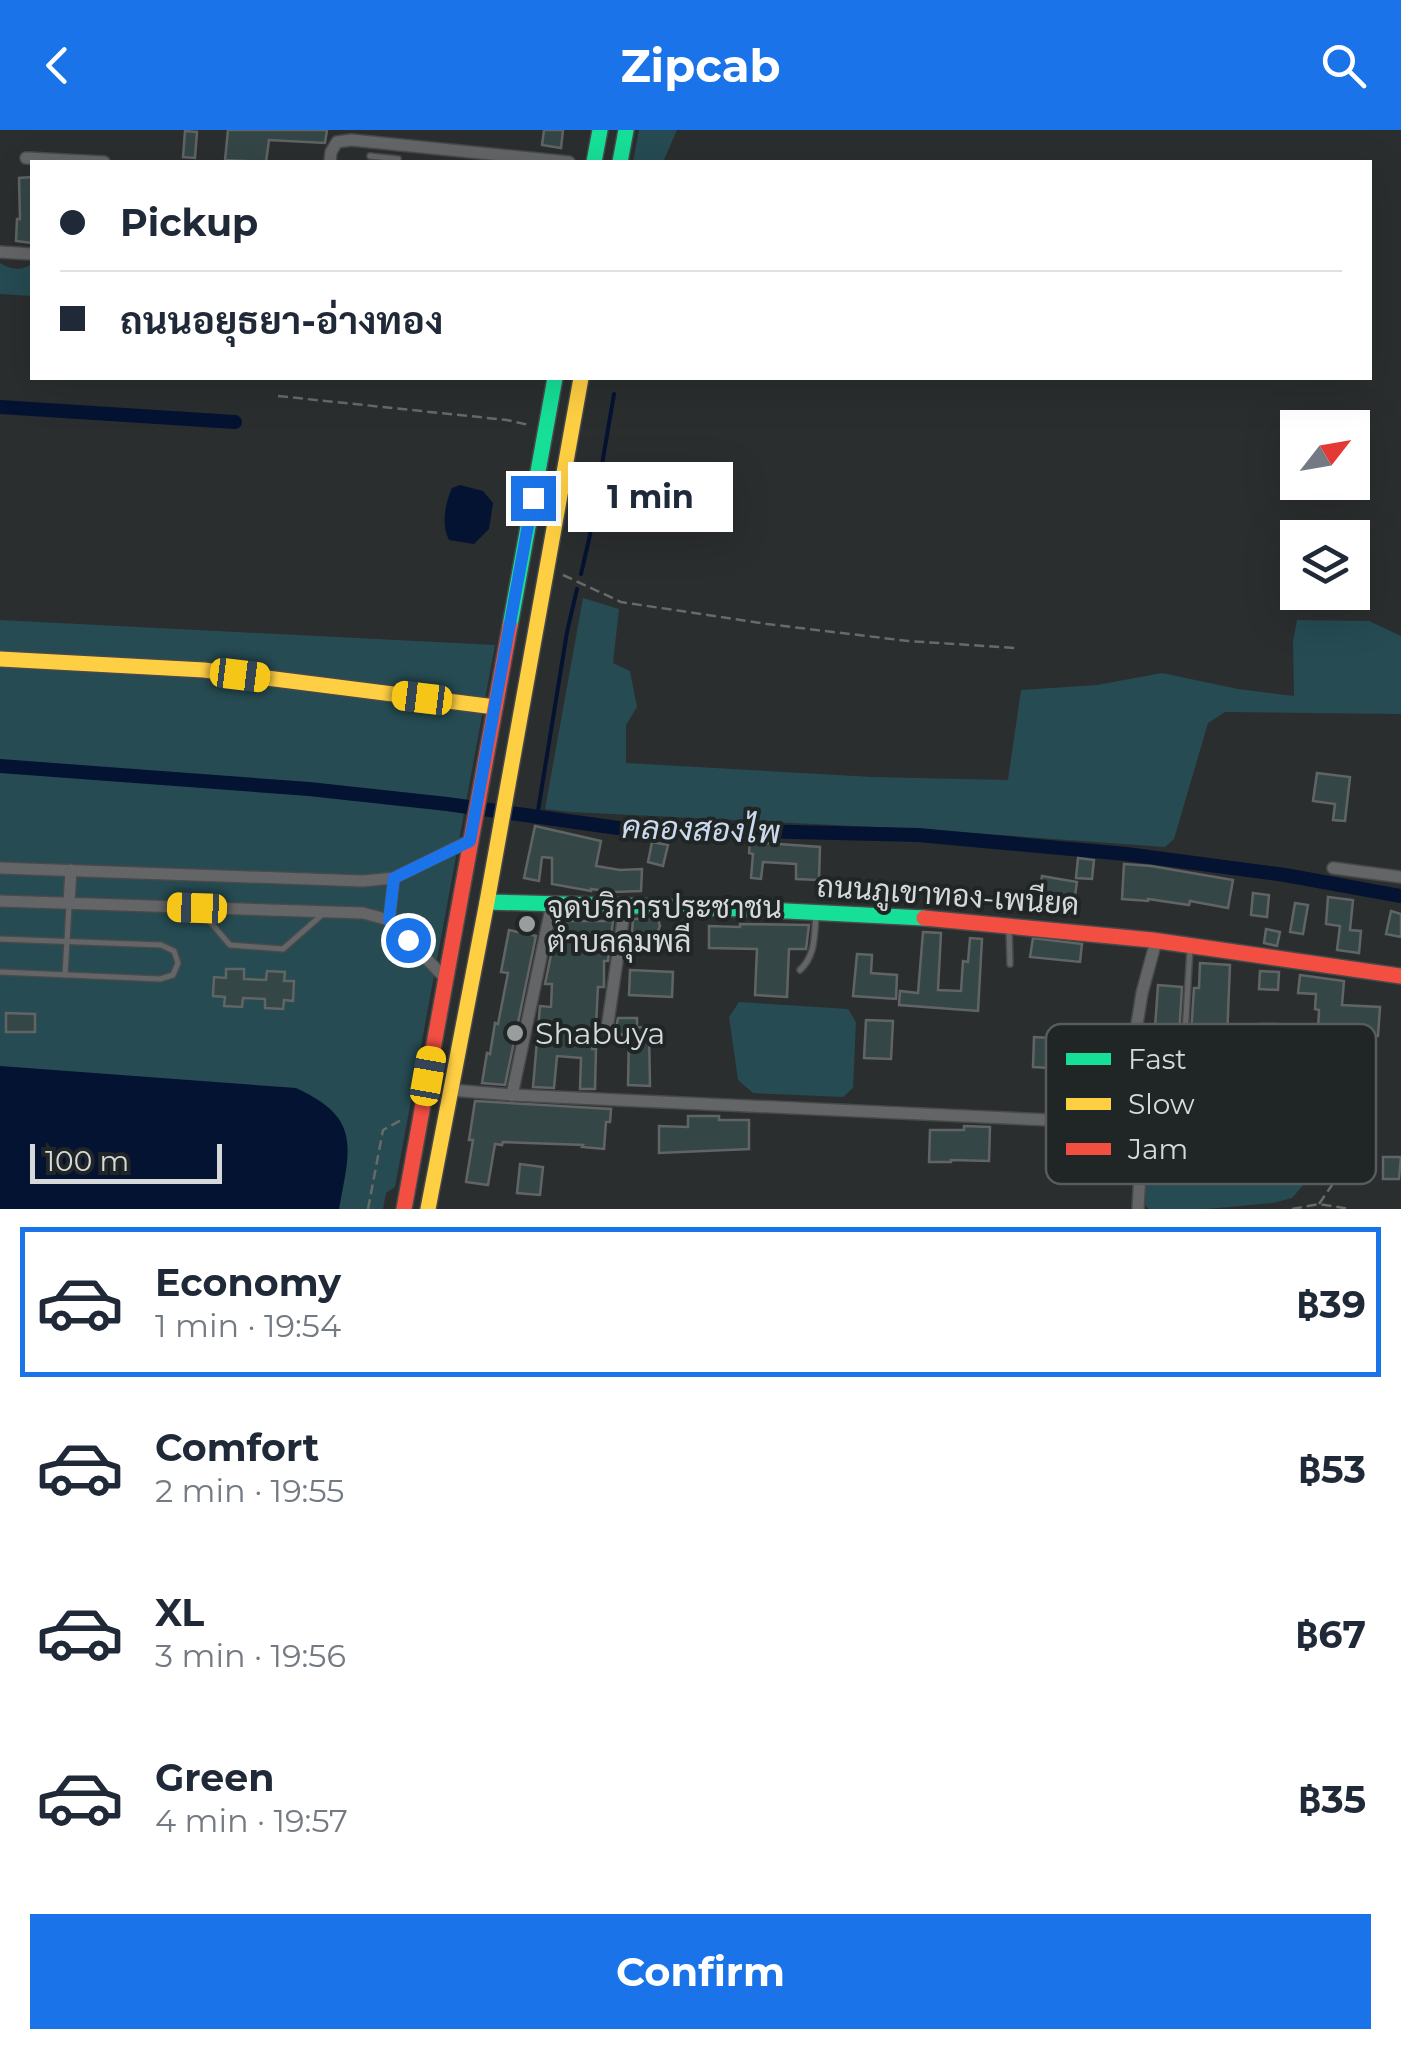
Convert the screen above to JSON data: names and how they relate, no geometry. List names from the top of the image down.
{
  "streets": {
    "main road": ["ถนนภูเขาทอง-เพนียด"]
  },
  "water": ["คลองสองไพ"],
  "places": ["จุดบริการประชาชน ตำบลลุมพลี", "Shabuya"],
  "legend": ["Fast", "Slow", "Jam"],
  "scale_bar": "100 m",
  "north": "top right",
  "page": {
    "header": "Zipcab",
    "banner": ["Pickup", "ถนนอยุธยา-อ่างทอง"],
    "bubble": "1 min",
    "scale": "100 m",
    "list": [
      {
        "name": "Economy",
        "note": "1 min · 19:54",
        "value": "฿39"
      },
      {
        "name": "Comfort",
        "note": "2 min · 19:55",
        "value": "฿53"
      },
      {
        "name": "XL",
        "note": "3 min · 19:56",
        "value": "฿67"
      },
      {
        "name": "Green",
        "note": "4 min · 19:57",
        "value": "฿35"
      }
    ],
    "buttons": "Confirm"
  }
}
